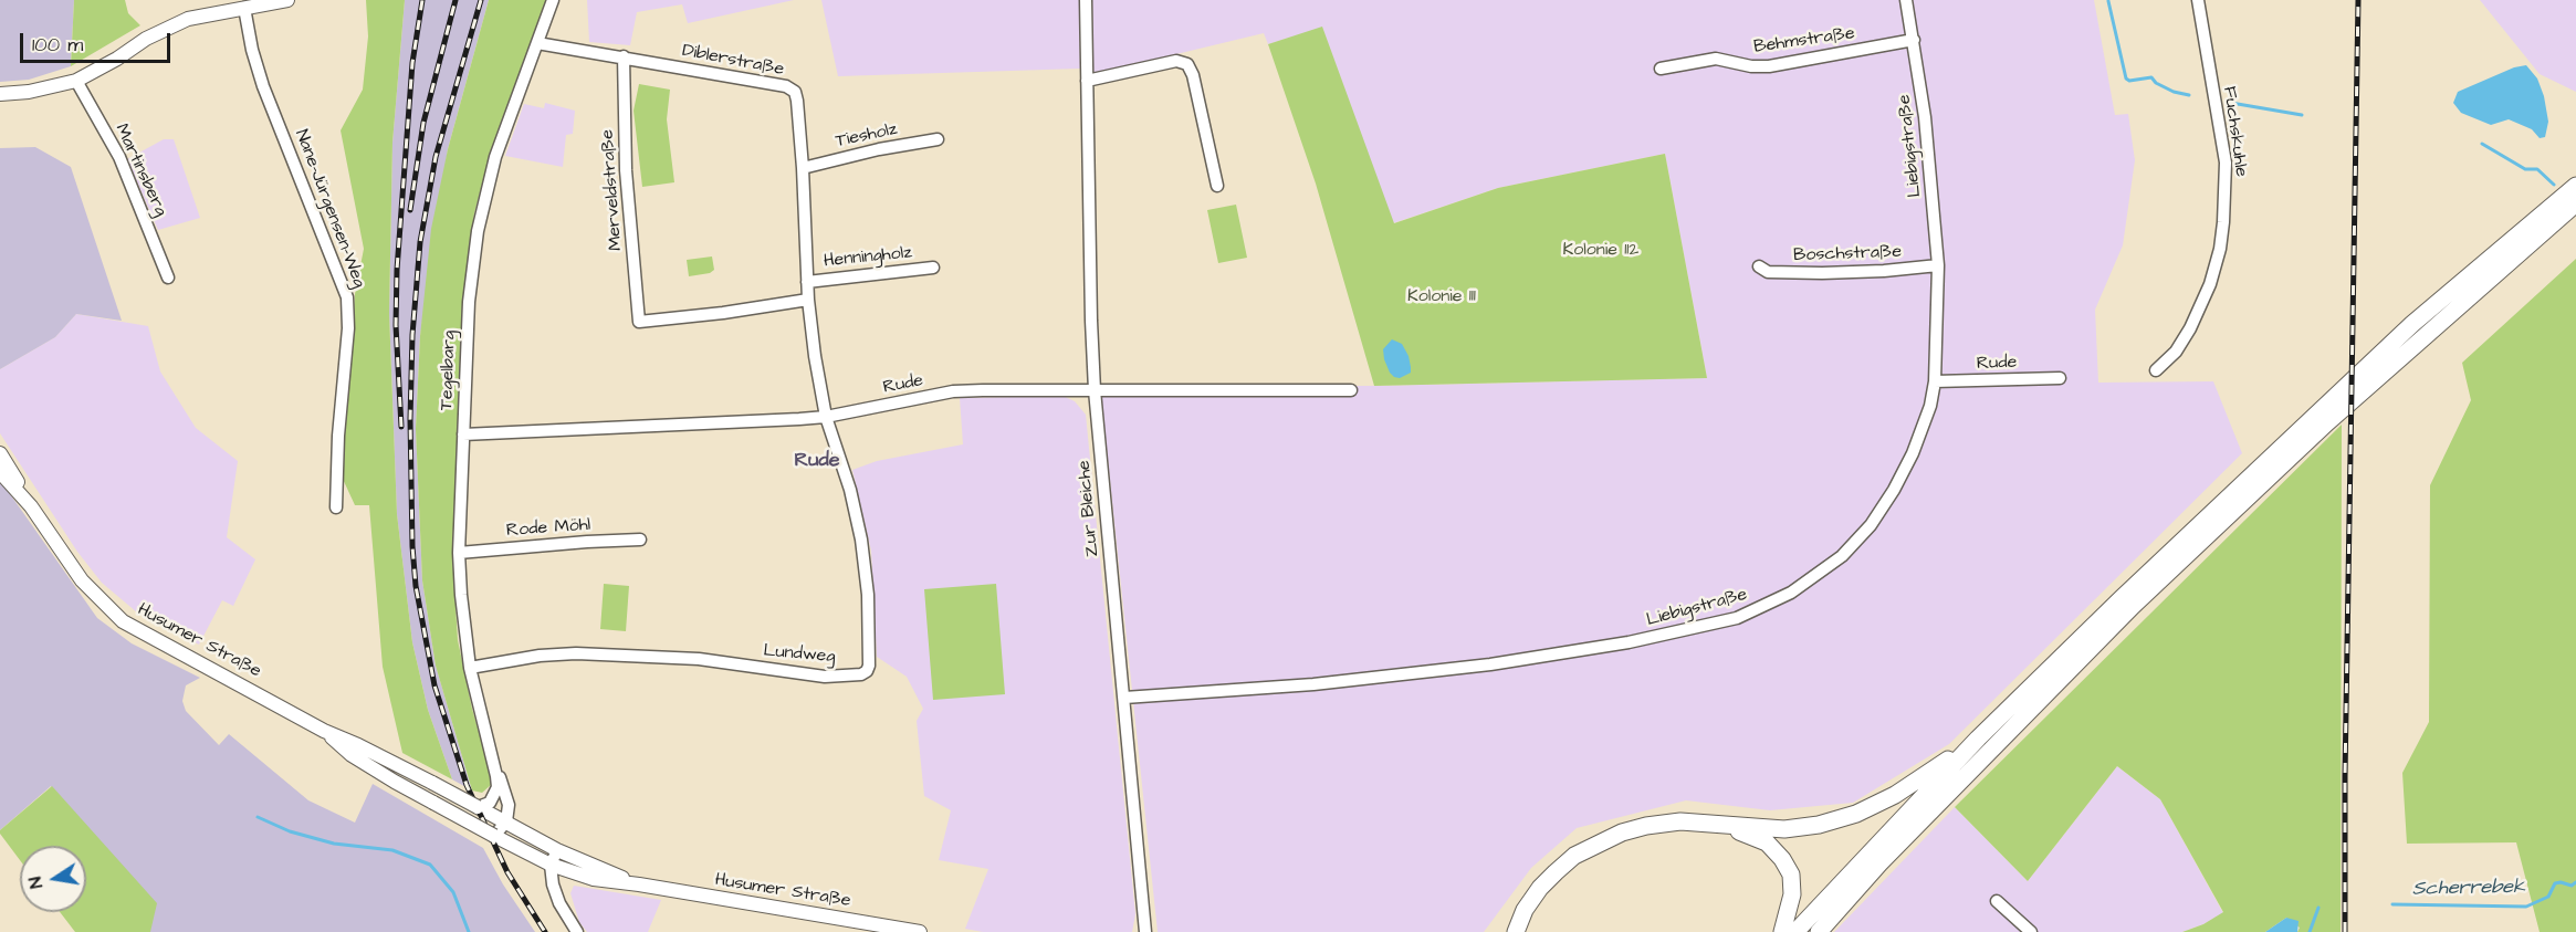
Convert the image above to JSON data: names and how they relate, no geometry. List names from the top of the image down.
{
  "streets": {
    "main road": ["Husumer Straße"],
    "street": [
      "Behmstraße",
      "Diblerstraße",
      "Fuchskuhle",
      "Tiesholz",
      "Liebigstraße",
      "Martinsberg",
      "Merveldstraße",
      "Nane-Jürgensen-Weg",
      "Boschstraße",
      "Henningholz",
      "Rude",
      "Tegelbarg",
      "Zur Bleiche",
      "Rode Möhl",
      "Lundweg"
    ]
  },
  "crossings": [
    ["Behmstraße", "Liebigstraße"],
    ["Diblerstraße", "Tiesholz"],
    ["Diblerstraße", "Merveldstraße"],
    ["Diblerstraße", "Henningholz"],
    ["Diblerstraße", "Rude"],
    ["Diblerstraße", "Tegelbarg"],
    ["Diblerstraße", "Lundweg"],
    ["Liebigstraße", "Boschstraße"],
    ["Liebigstraße", "Rude"],
    ["Liebigstraße", "Zur Bleiche"],
    ["Rude", "Tegelbarg"],
    ["Rude", "Zur Bleiche"],
    ["Rude", "Lundweg"],
    ["Tegelbarg", "Rode Möhl"],
    ["Tegelbarg", "Husumer Straße"],
    ["Tegelbarg", "Lundweg"]
  ],
  "districts": ["Rude"],
  "water": ["Scherrebek"],
  "parks": ["Kolonie 112", "Kolonie 111"],
  "scale_bar": "100 m",
  "north": "left"
}
